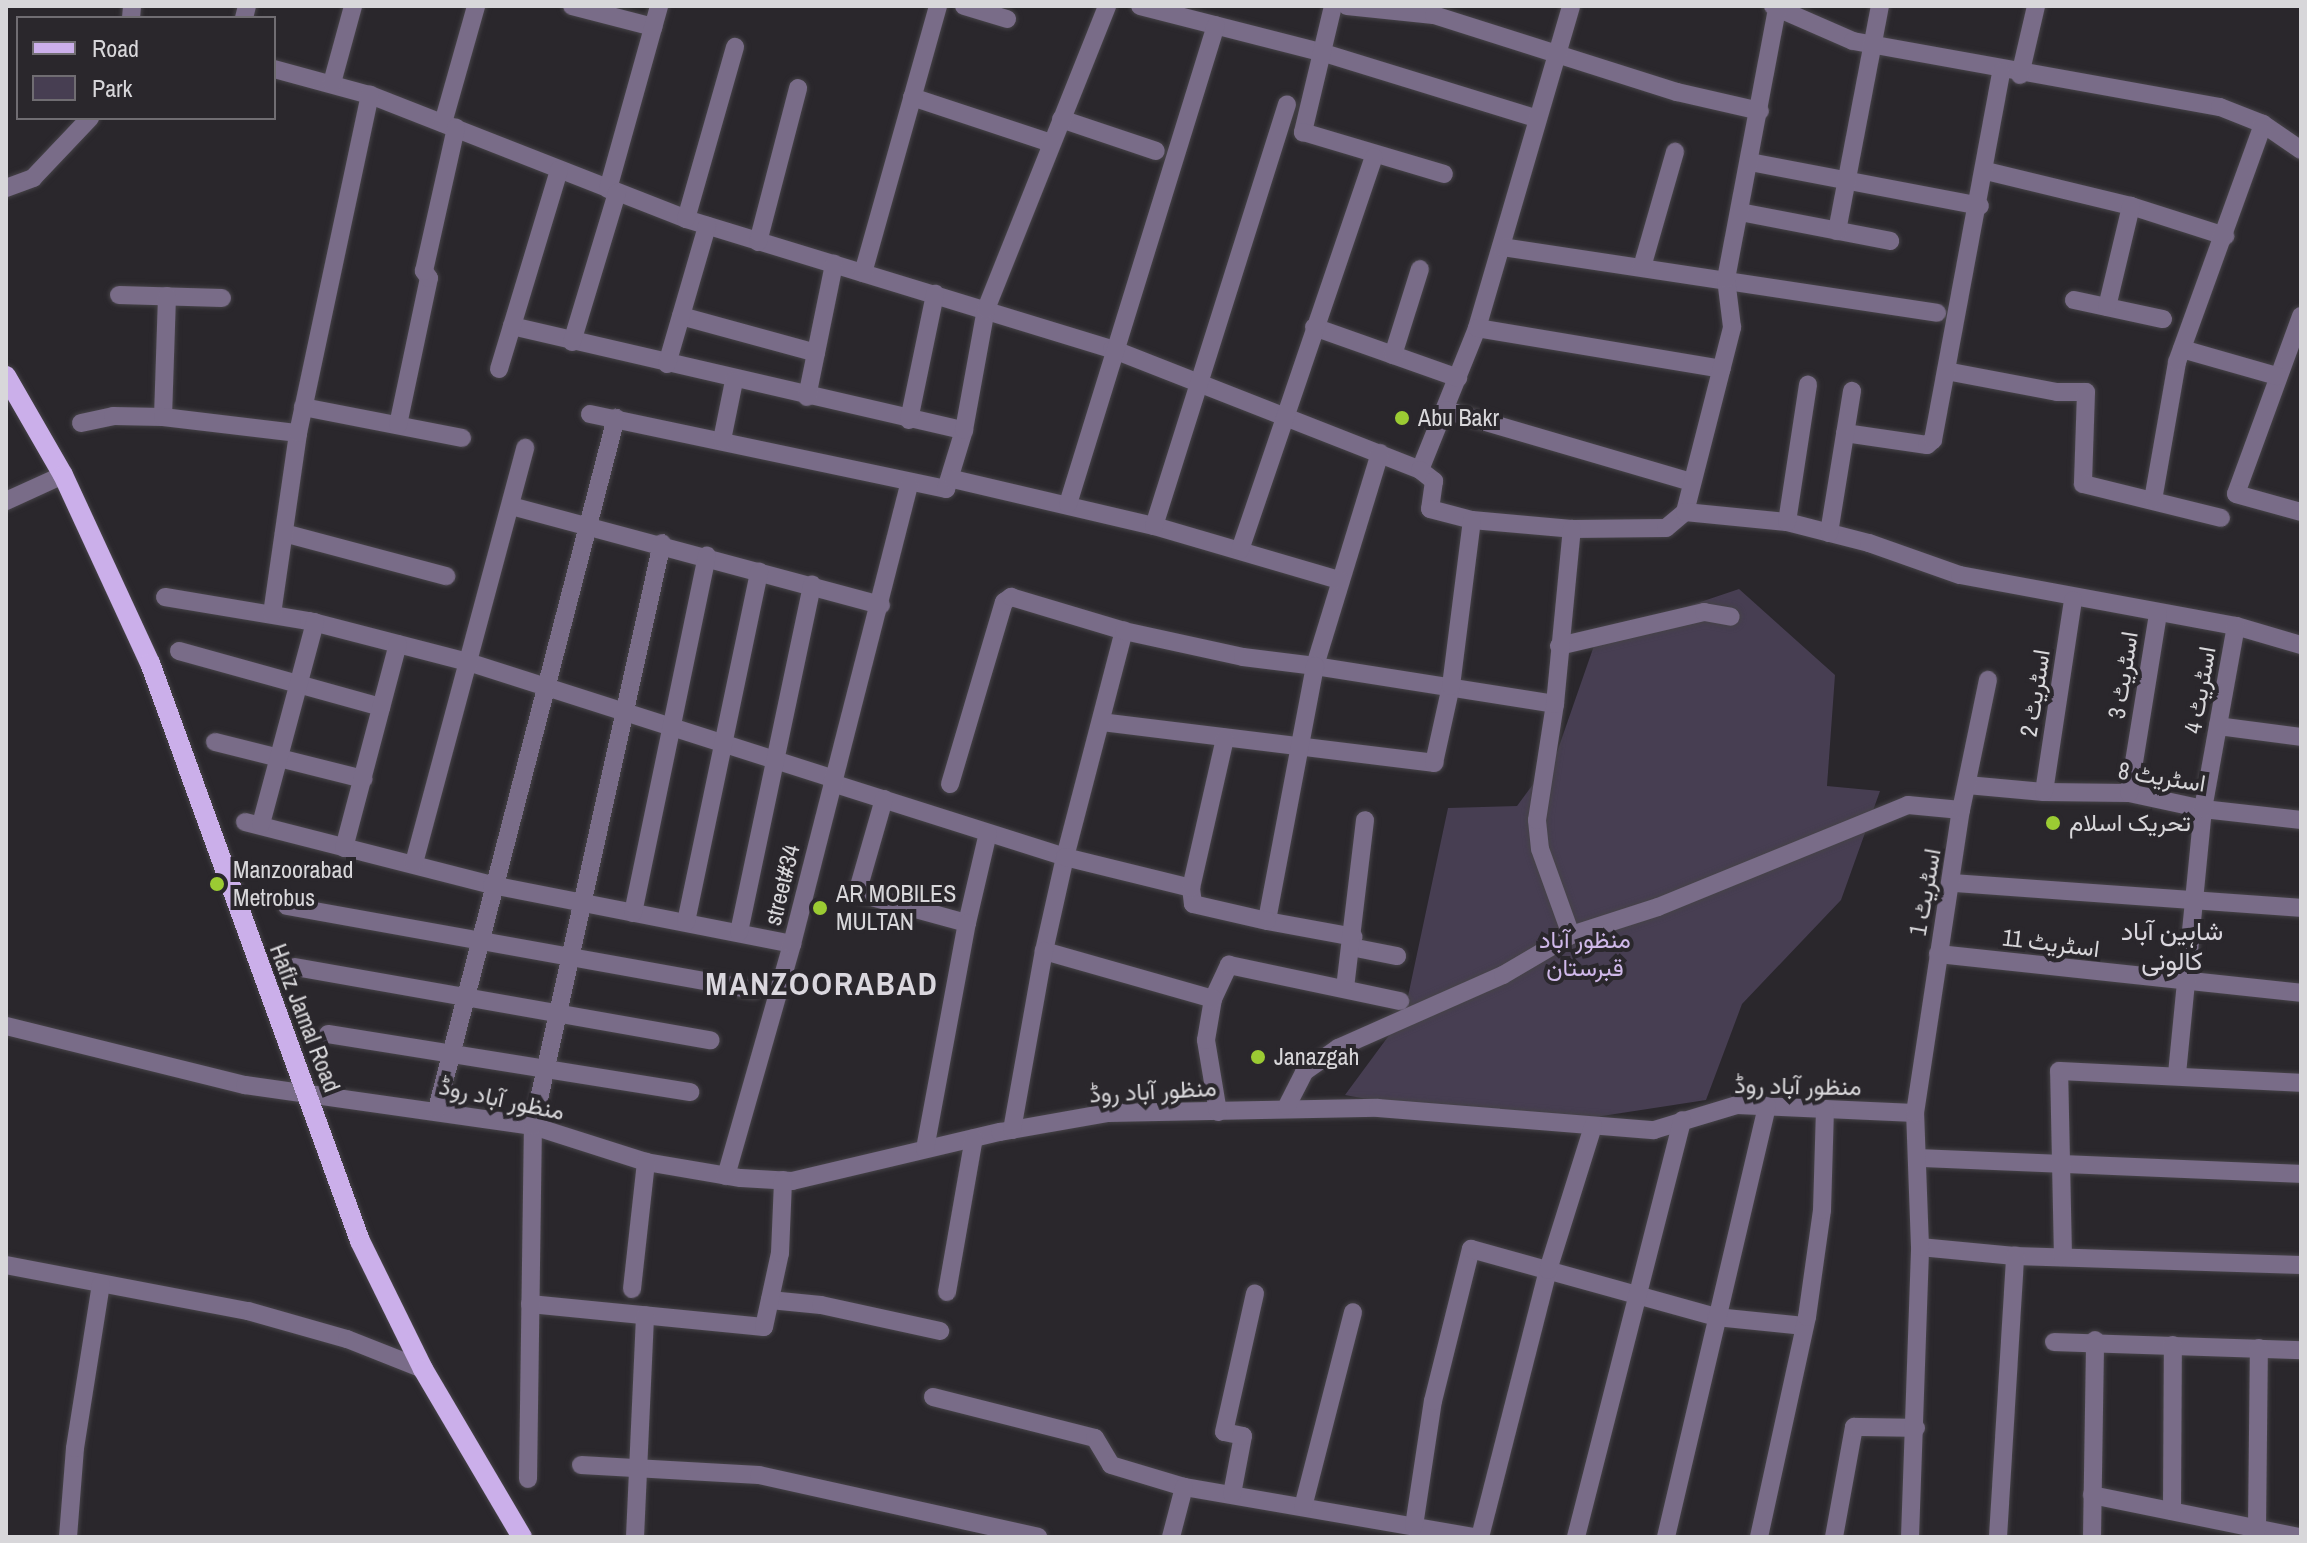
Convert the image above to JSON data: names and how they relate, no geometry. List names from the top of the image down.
{
  "streets": {
    "main road": ["Hafiz Jamal Road"],
    "street": [
      "اسٹریٹ 3",
      "اسٹریٹ 4",
      "اسٹریٹ 2",
      "اسٹریٹ 8",
      "street#34",
      "اسٹریٹ 1",
      "اسٹریٹ 11",
      "منظور آباد روڈ"
    ]
  },
  "crossings": [
    ["اسٹریٹ 3", "اسٹریٹ 8"],
    ["اسٹریٹ 4", "اسٹریٹ 8"],
    ["اسٹریٹ 4", "اسٹریٹ 11"],
    ["اسٹریٹ 2", "اسٹریٹ 8"],
    ["اسٹریٹ 8", "اسٹریٹ 1"],
    ["street#34", "منظور آباد روڈ"],
    ["اسٹریٹ 1", "اسٹریٹ 11"],
    ["اسٹریٹ 1", "منظور آباد روڈ"],
    ["Hafiz Jamal Road", "منظور آباد روڈ"]
  ],
  "districts": ["شاہین آباد کالونی", "MANZOORABAD"],
  "parks": ["منظور آباد قبرستان"],
  "places": [
    "Abu Bakr",
    "تحریک اسلام",
    "Manzoorabad Metrobus",
    "AR MOBILES MULTAN",
    "Janazgah"
  ],
  "legend": ["Road", "Park"]
}
